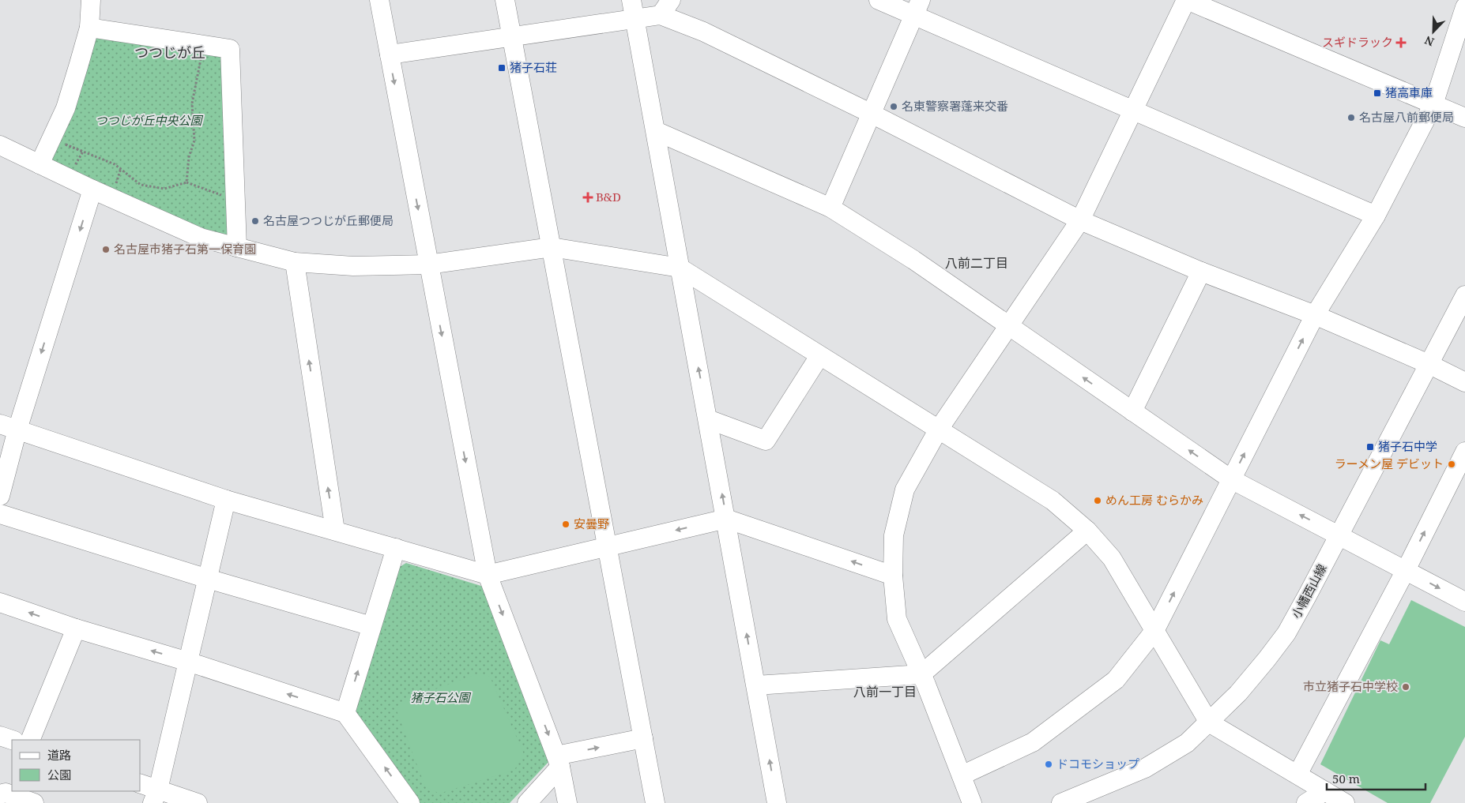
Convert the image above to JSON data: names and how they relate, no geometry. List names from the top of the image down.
{
  "streets": {
    "street": ["小幡西山線"]
  },
  "districts": ["つつじが丘", "八前二丁目", "八前一丁目"],
  "parks": ["つつじが丘中央公園", "猪子石公園"],
  "places": {
    "health": ["スギドラック", "B&D"],
    "transit": ["猪子石荘", "猪高車庫", "猪子石中学"],
    "other": [
      "名東警察署蓬来交番",
      "名古屋八前郵便局",
      "名古屋つつじが丘郵便局",
      "名古屋市猪子石第一保育園",
      "ラーメン屋 デビット",
      "めん工房 むらかみ",
      "安曇野",
      "市立猪子石中学校",
      "ドコモショップ"
    ]
  },
  "legend": ["道路", "公園"],
  "scale_bar": "50 m",
  "north": "bottom left"
}
